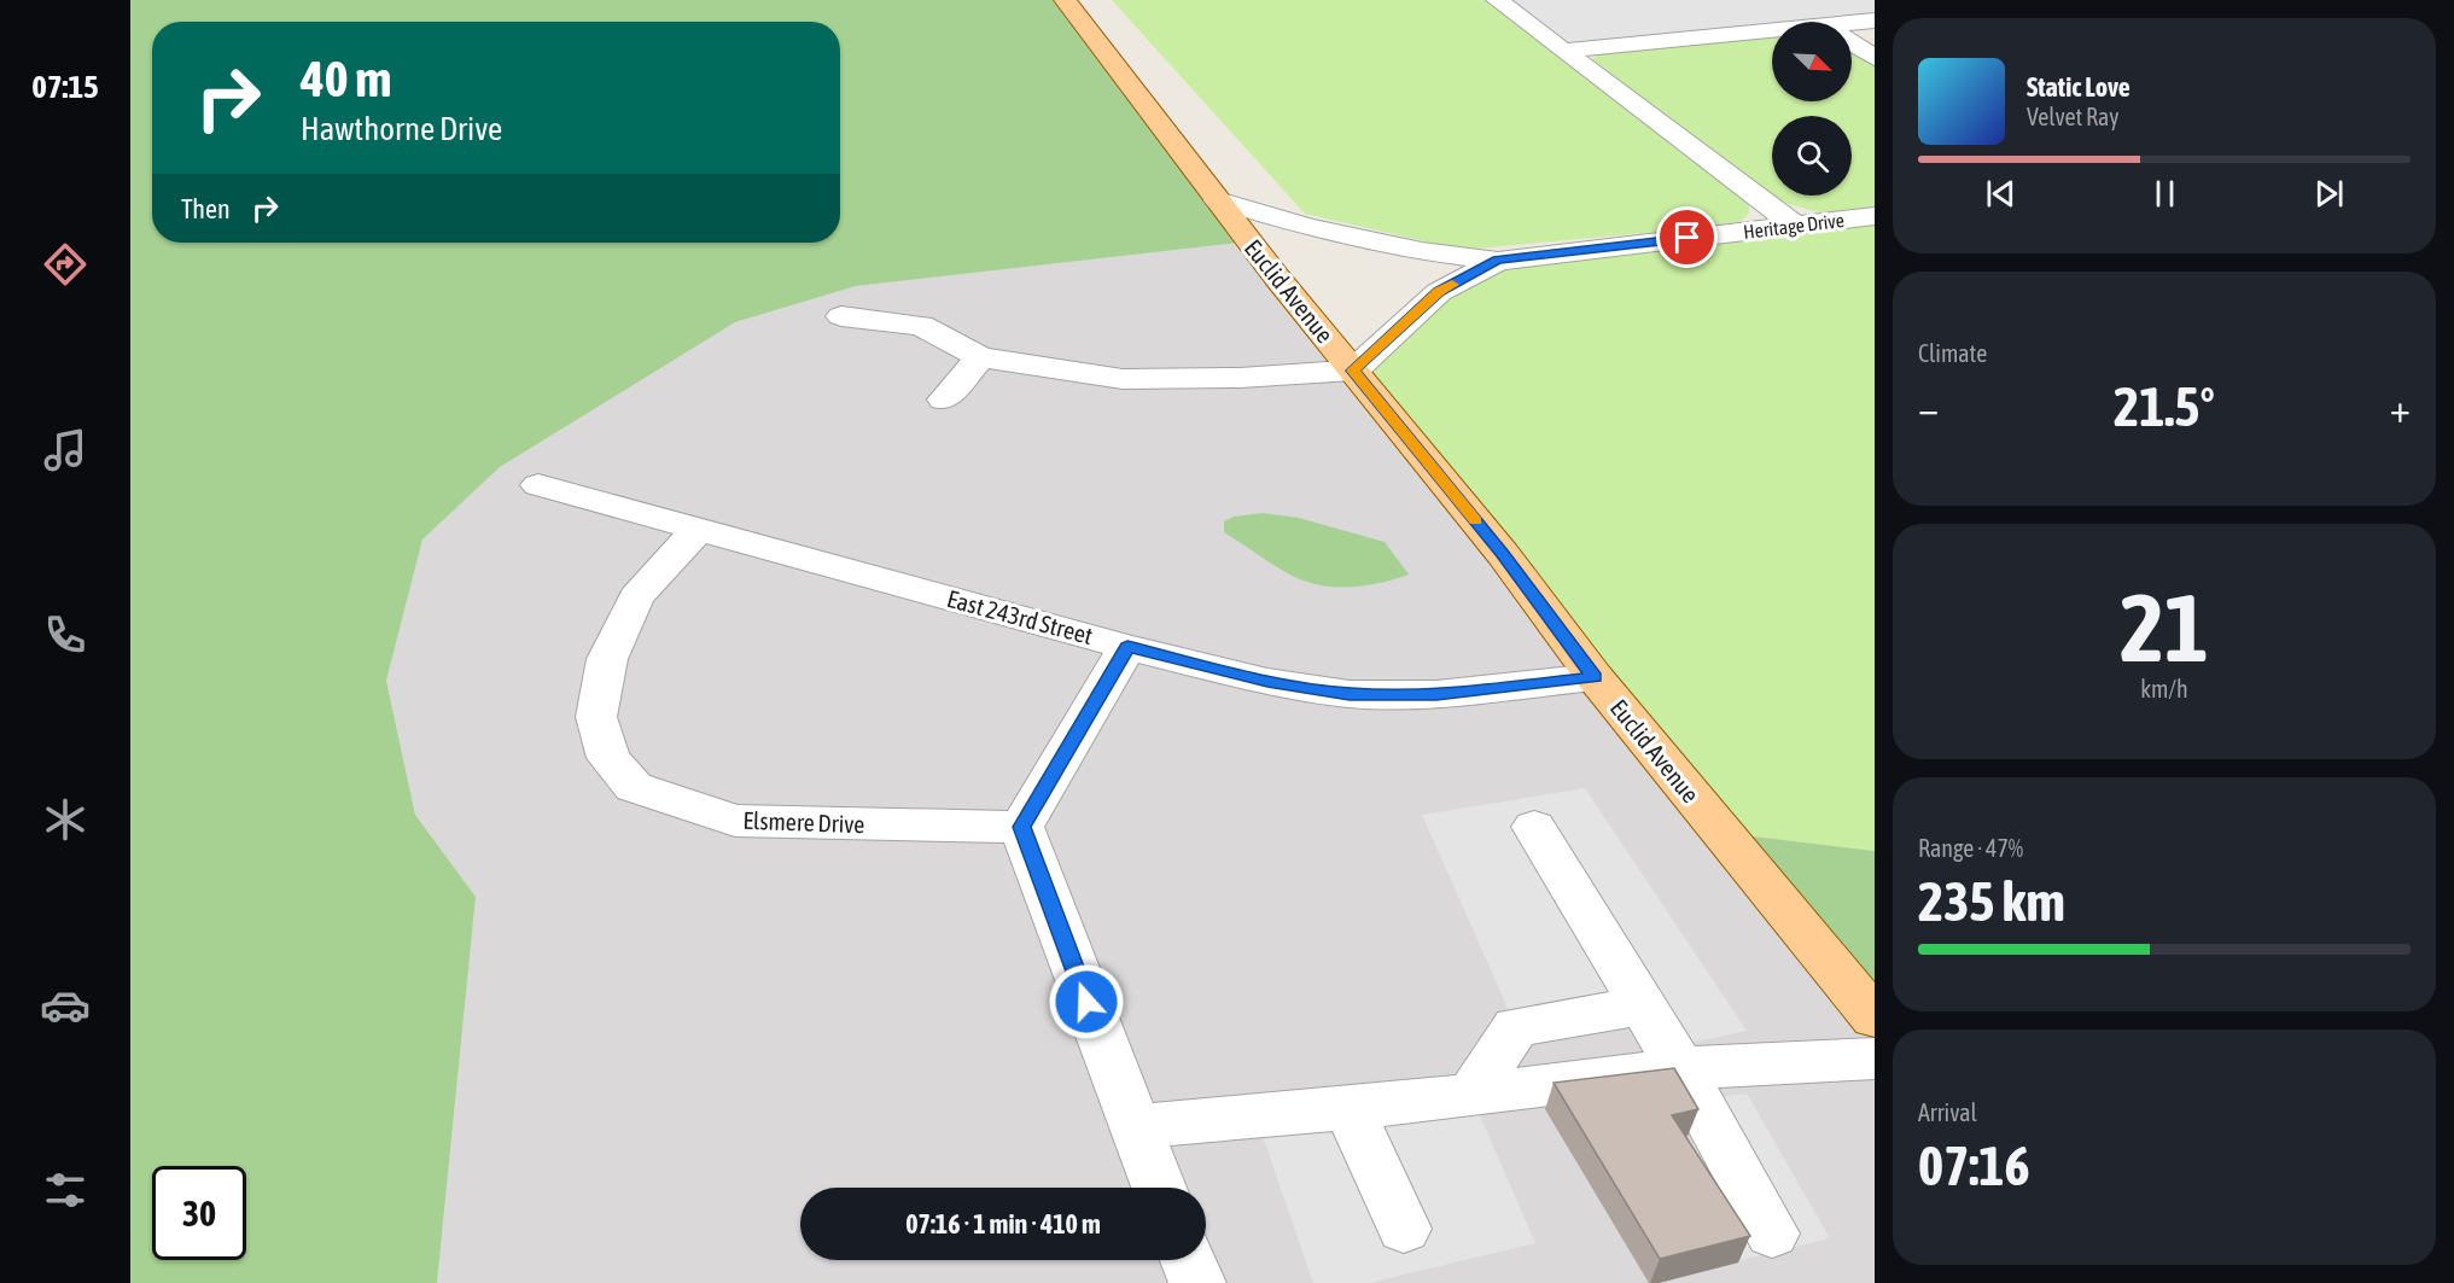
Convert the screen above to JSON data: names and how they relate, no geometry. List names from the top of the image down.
{
  "streets": {
    "main road": ["Euclid Avenue"],
    "street": ["Heritage Drive", "East 243rd Street", "Elsmere Drive"]
  },
  "crossings": [
    ["Heritage Drive", "Euclid Avenue"],
    ["Euclid Avenue", "East 243rd Street"],
    ["East 243rd Street", "Elsmere Drive"]
  ],
  "north": "bottom right",
  "page": {
    "tabs": "07:15",
    "turn": ["40 m", "Hawthorne Drive"],
    "song": ["Static Love", "Velvet Ray"],
    "then": "Then",
    "tile": [
      "Climate",
      ["21", "km/h"],
      ["Range · 47%", "235 km"],
      ["Arrival", "07:16"]
    ],
    "heat": ["−", "21.5°", "+"],
    "limit": "30",
    "trip": "07:16 · 1 min · 410 m"
  }
}
